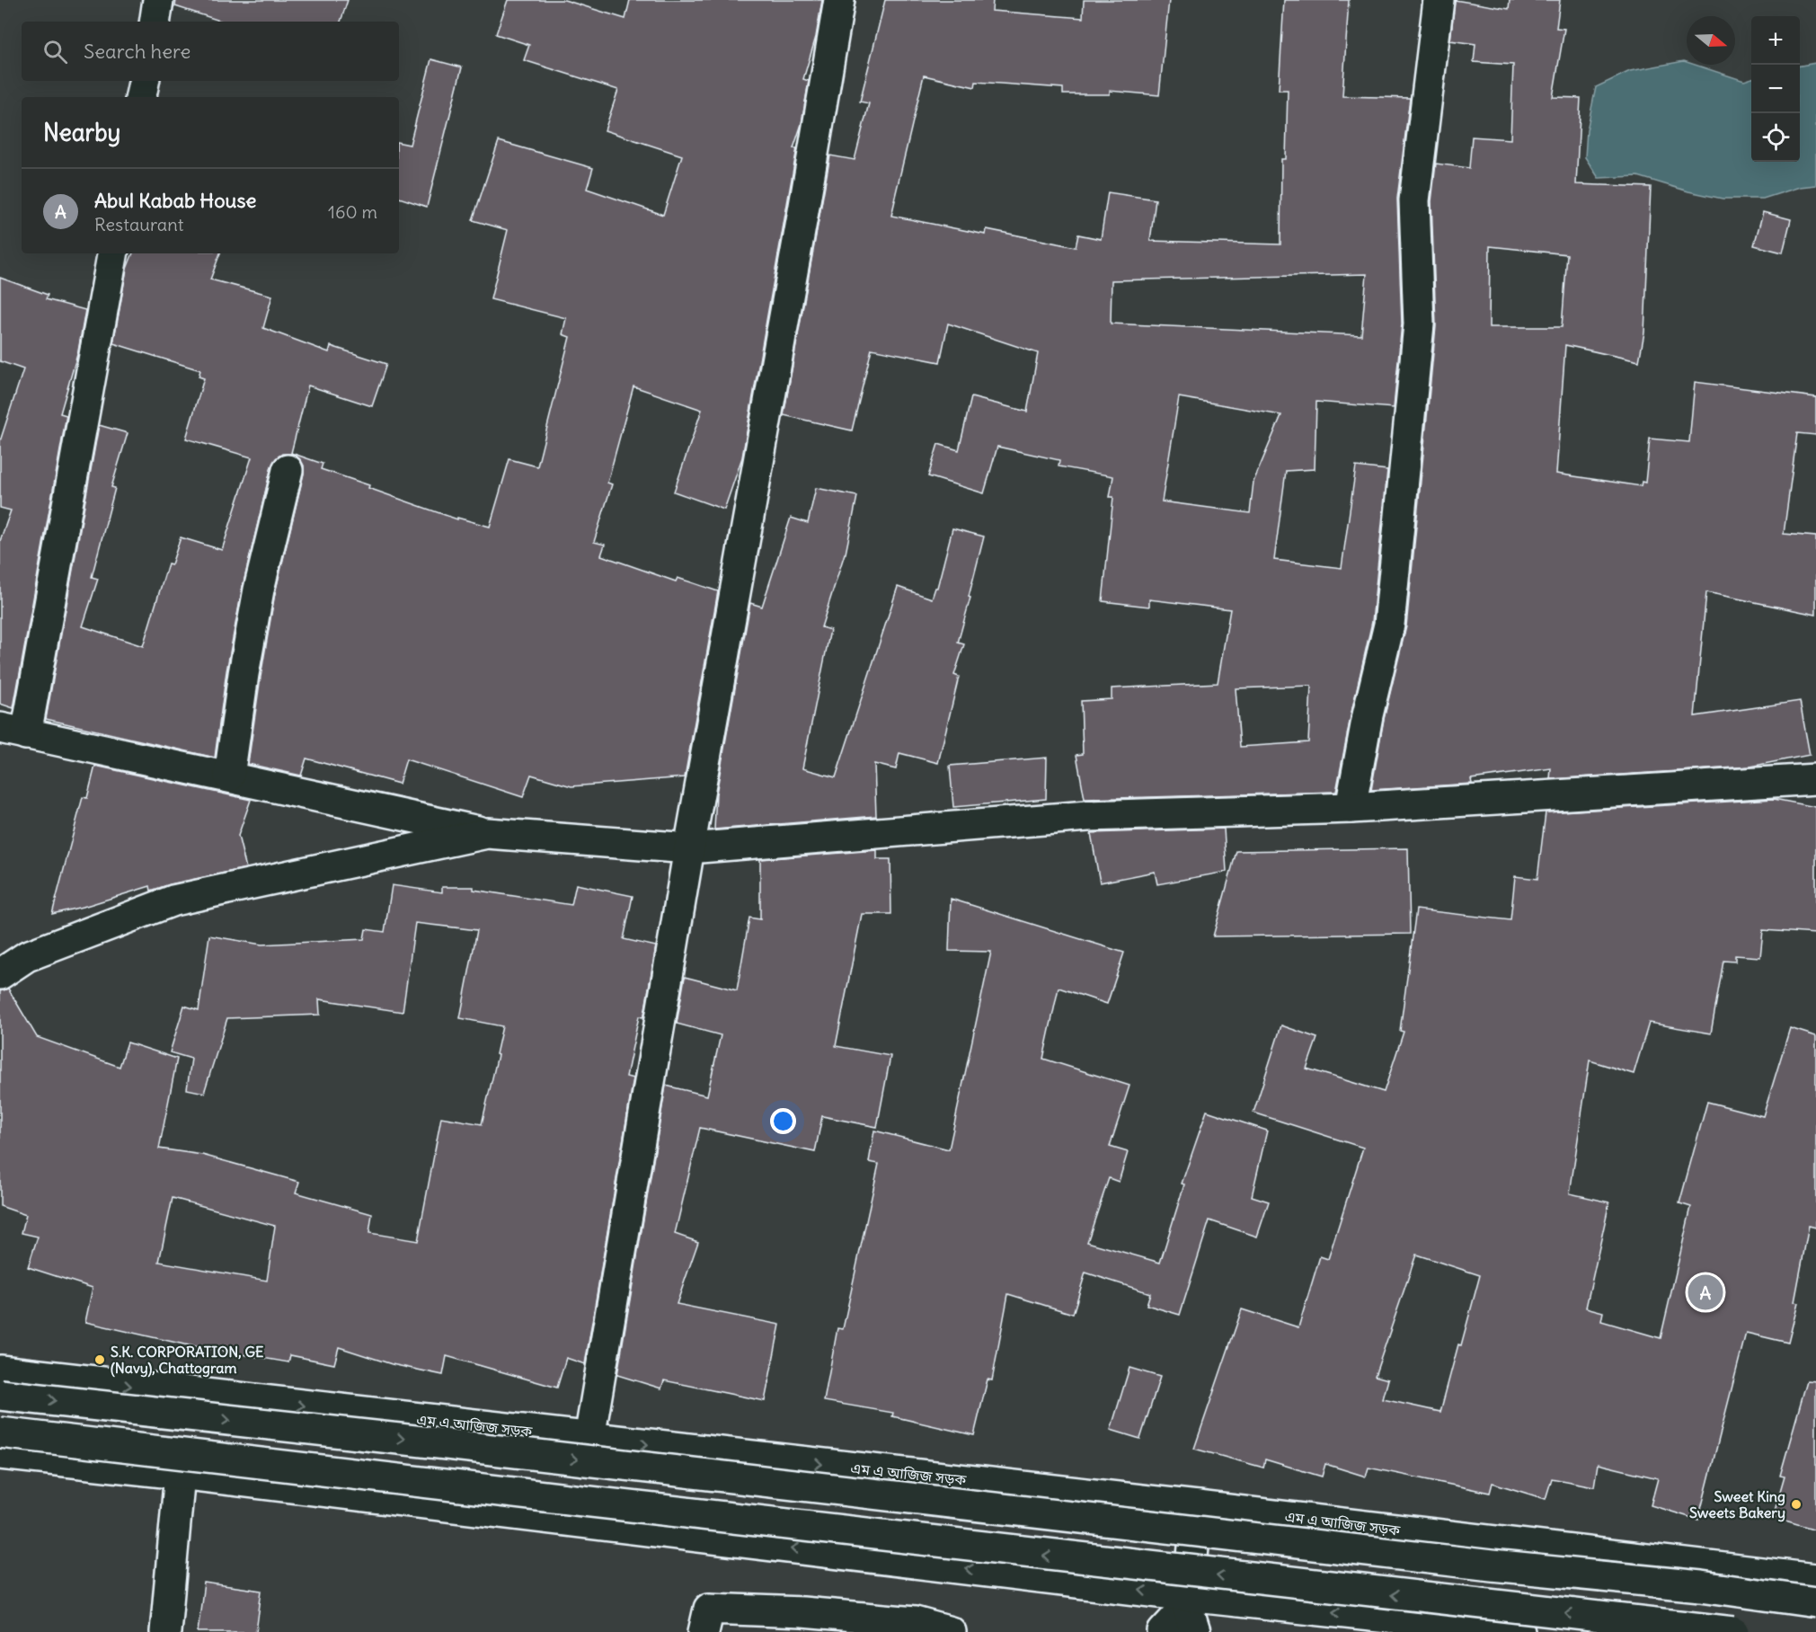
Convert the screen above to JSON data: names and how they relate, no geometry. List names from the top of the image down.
{
  "streets": {
    "main road": ["এম এ আজিজ সড়ক"]
  },
  "places": ["S.K. CORPORATION, GE (Navy), Chattogram", "Sweet King Sweets Bakery"],
  "north": "right",
  "page": {
    "map_buttons": ["+", "−"],
    "search": "Search here",
    "heading": "Nearby",
    "list": [
      {
        "mark": "A",
        "name": "Abul Kabab House",
        "note": "Restaurant",
        "value": "160 m"
      }
    ],
    "pins": "A"
  }
}
